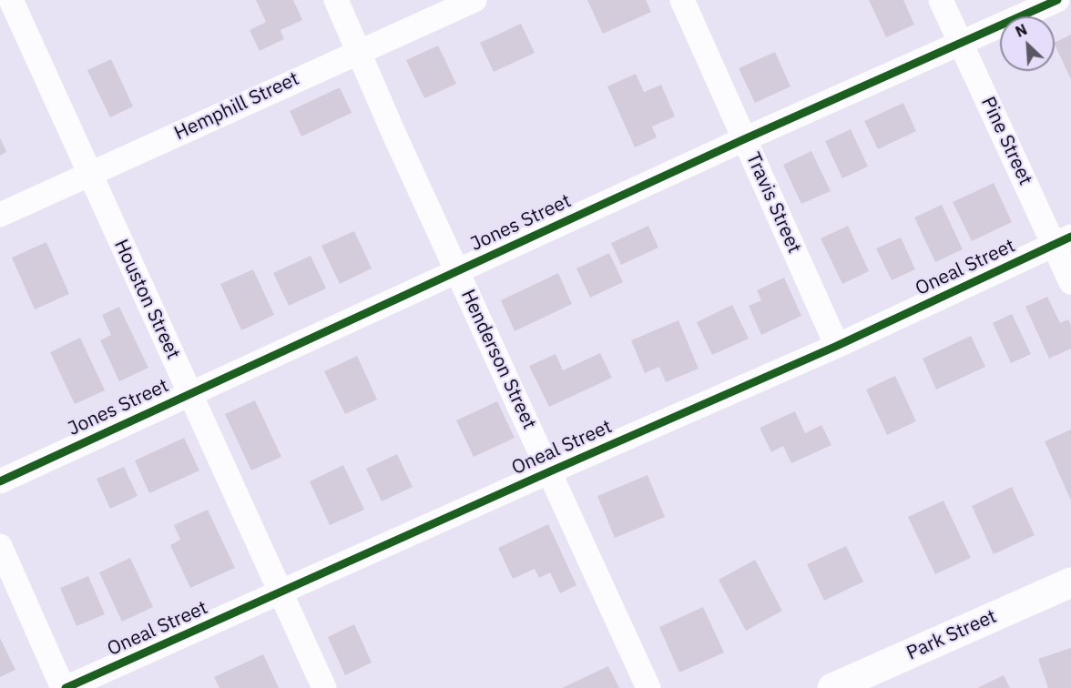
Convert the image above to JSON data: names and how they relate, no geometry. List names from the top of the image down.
{
  "streets": {
    "main road": ["Park Street"],
    "street": [
      "Hemphill Street",
      "Pine Street",
      "Travis Street",
      "Jones Street",
      "Oneal Street",
      "Houston Street",
      "Henderson Street"
    ]
  },
  "crossings": [
    ["Hemphill Street", "Houston Street"],
    ["Hemphill Street", "Henderson Street"],
    ["Pine Street", "Jones Street"],
    ["Pine Street", "Oneal Street"],
    ["Travis Street", "Jones Street"],
    ["Travis Street", "Oneal Street"],
    ["Jones Street", "Houston Street"],
    ["Jones Street", "Henderson Street"],
    ["Oneal Street", "Houston Street"],
    ["Oneal Street", "Henderson Street"]
  ],
  "north": "top left"
}
